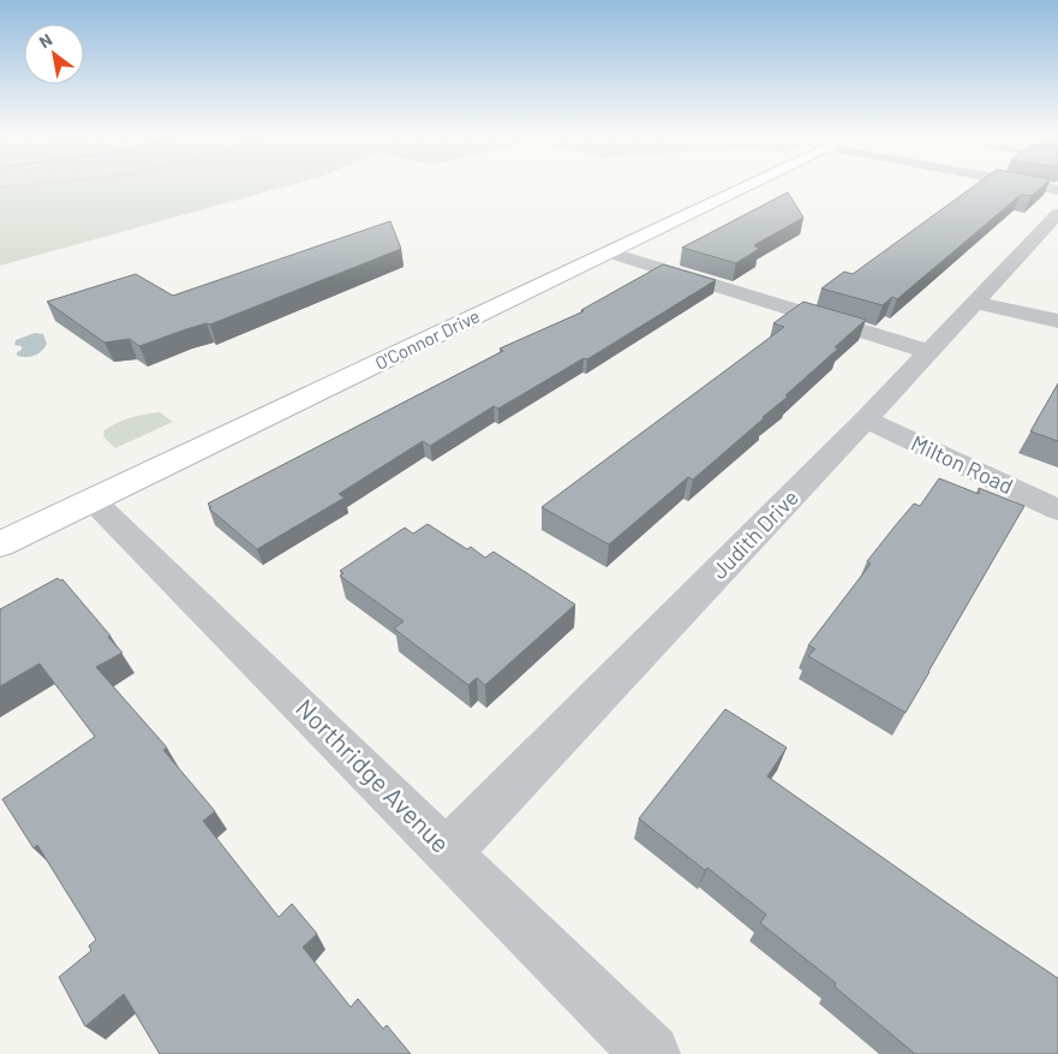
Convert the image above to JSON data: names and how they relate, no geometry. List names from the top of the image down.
{
  "streets": {
    "main road": ["O'Connor Drive"],
    "street": ["Milton Road", "Judith Drive", "Northridge Avenue"]
  },
  "crossings": [
    ["O'Connor Drive", "Northridge Avenue"],
    ["Milton Road", "Judith Drive"],
    ["Judith Drive", "Northridge Avenue"]
  ],
  "north": "top left"
}
